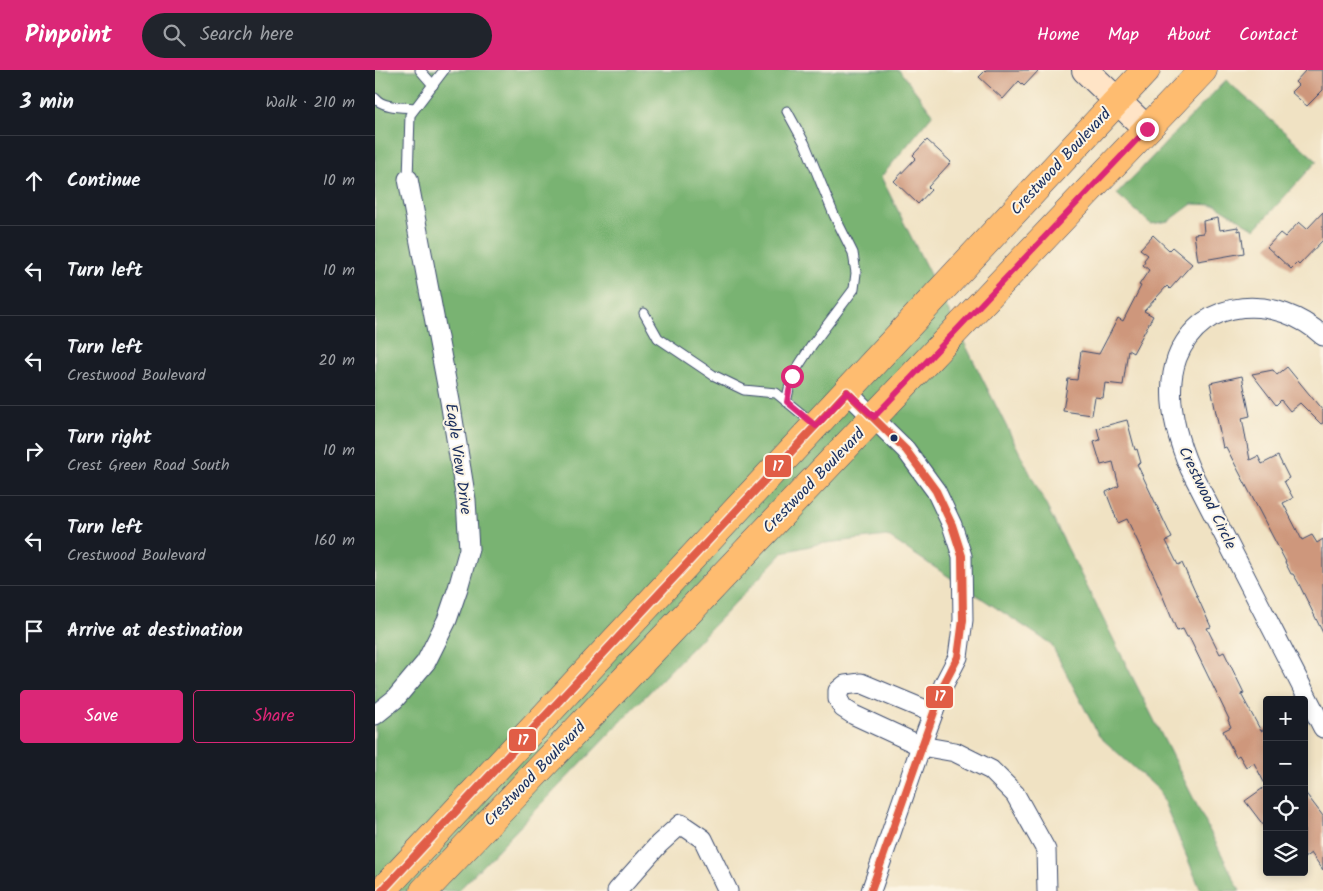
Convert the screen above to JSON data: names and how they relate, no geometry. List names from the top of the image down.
{
  "streets": {
    "main road": ["Crestwood Boulevard"],
    "street": ["Eagle View Drive", "Crestwood Circle"]
  },
  "lines": ["transit line 17"],
  "page": {
    "header": "Pinpoint",
    "search": "Search here",
    "nav": [
      "Home",
      "Map",
      "About",
      "Contact"
    ],
    "heading": ["3 min", "Walk · 210 m"],
    "list": [
      ["Continue", "10 m"],
      ["Turn left", "10 m"],
      ["Turn left", "Crestwood Boulevard", "20 m"],
      ["Turn right", "Crest Green Road South", "10 m"],
      ["Turn left", "Crestwood Boulevard", "160 m"],
      "Arrive at destination"
    ],
    "buttons": ["Save", "Share"],
    "map_buttons": ["+", "−"]
  }
}
